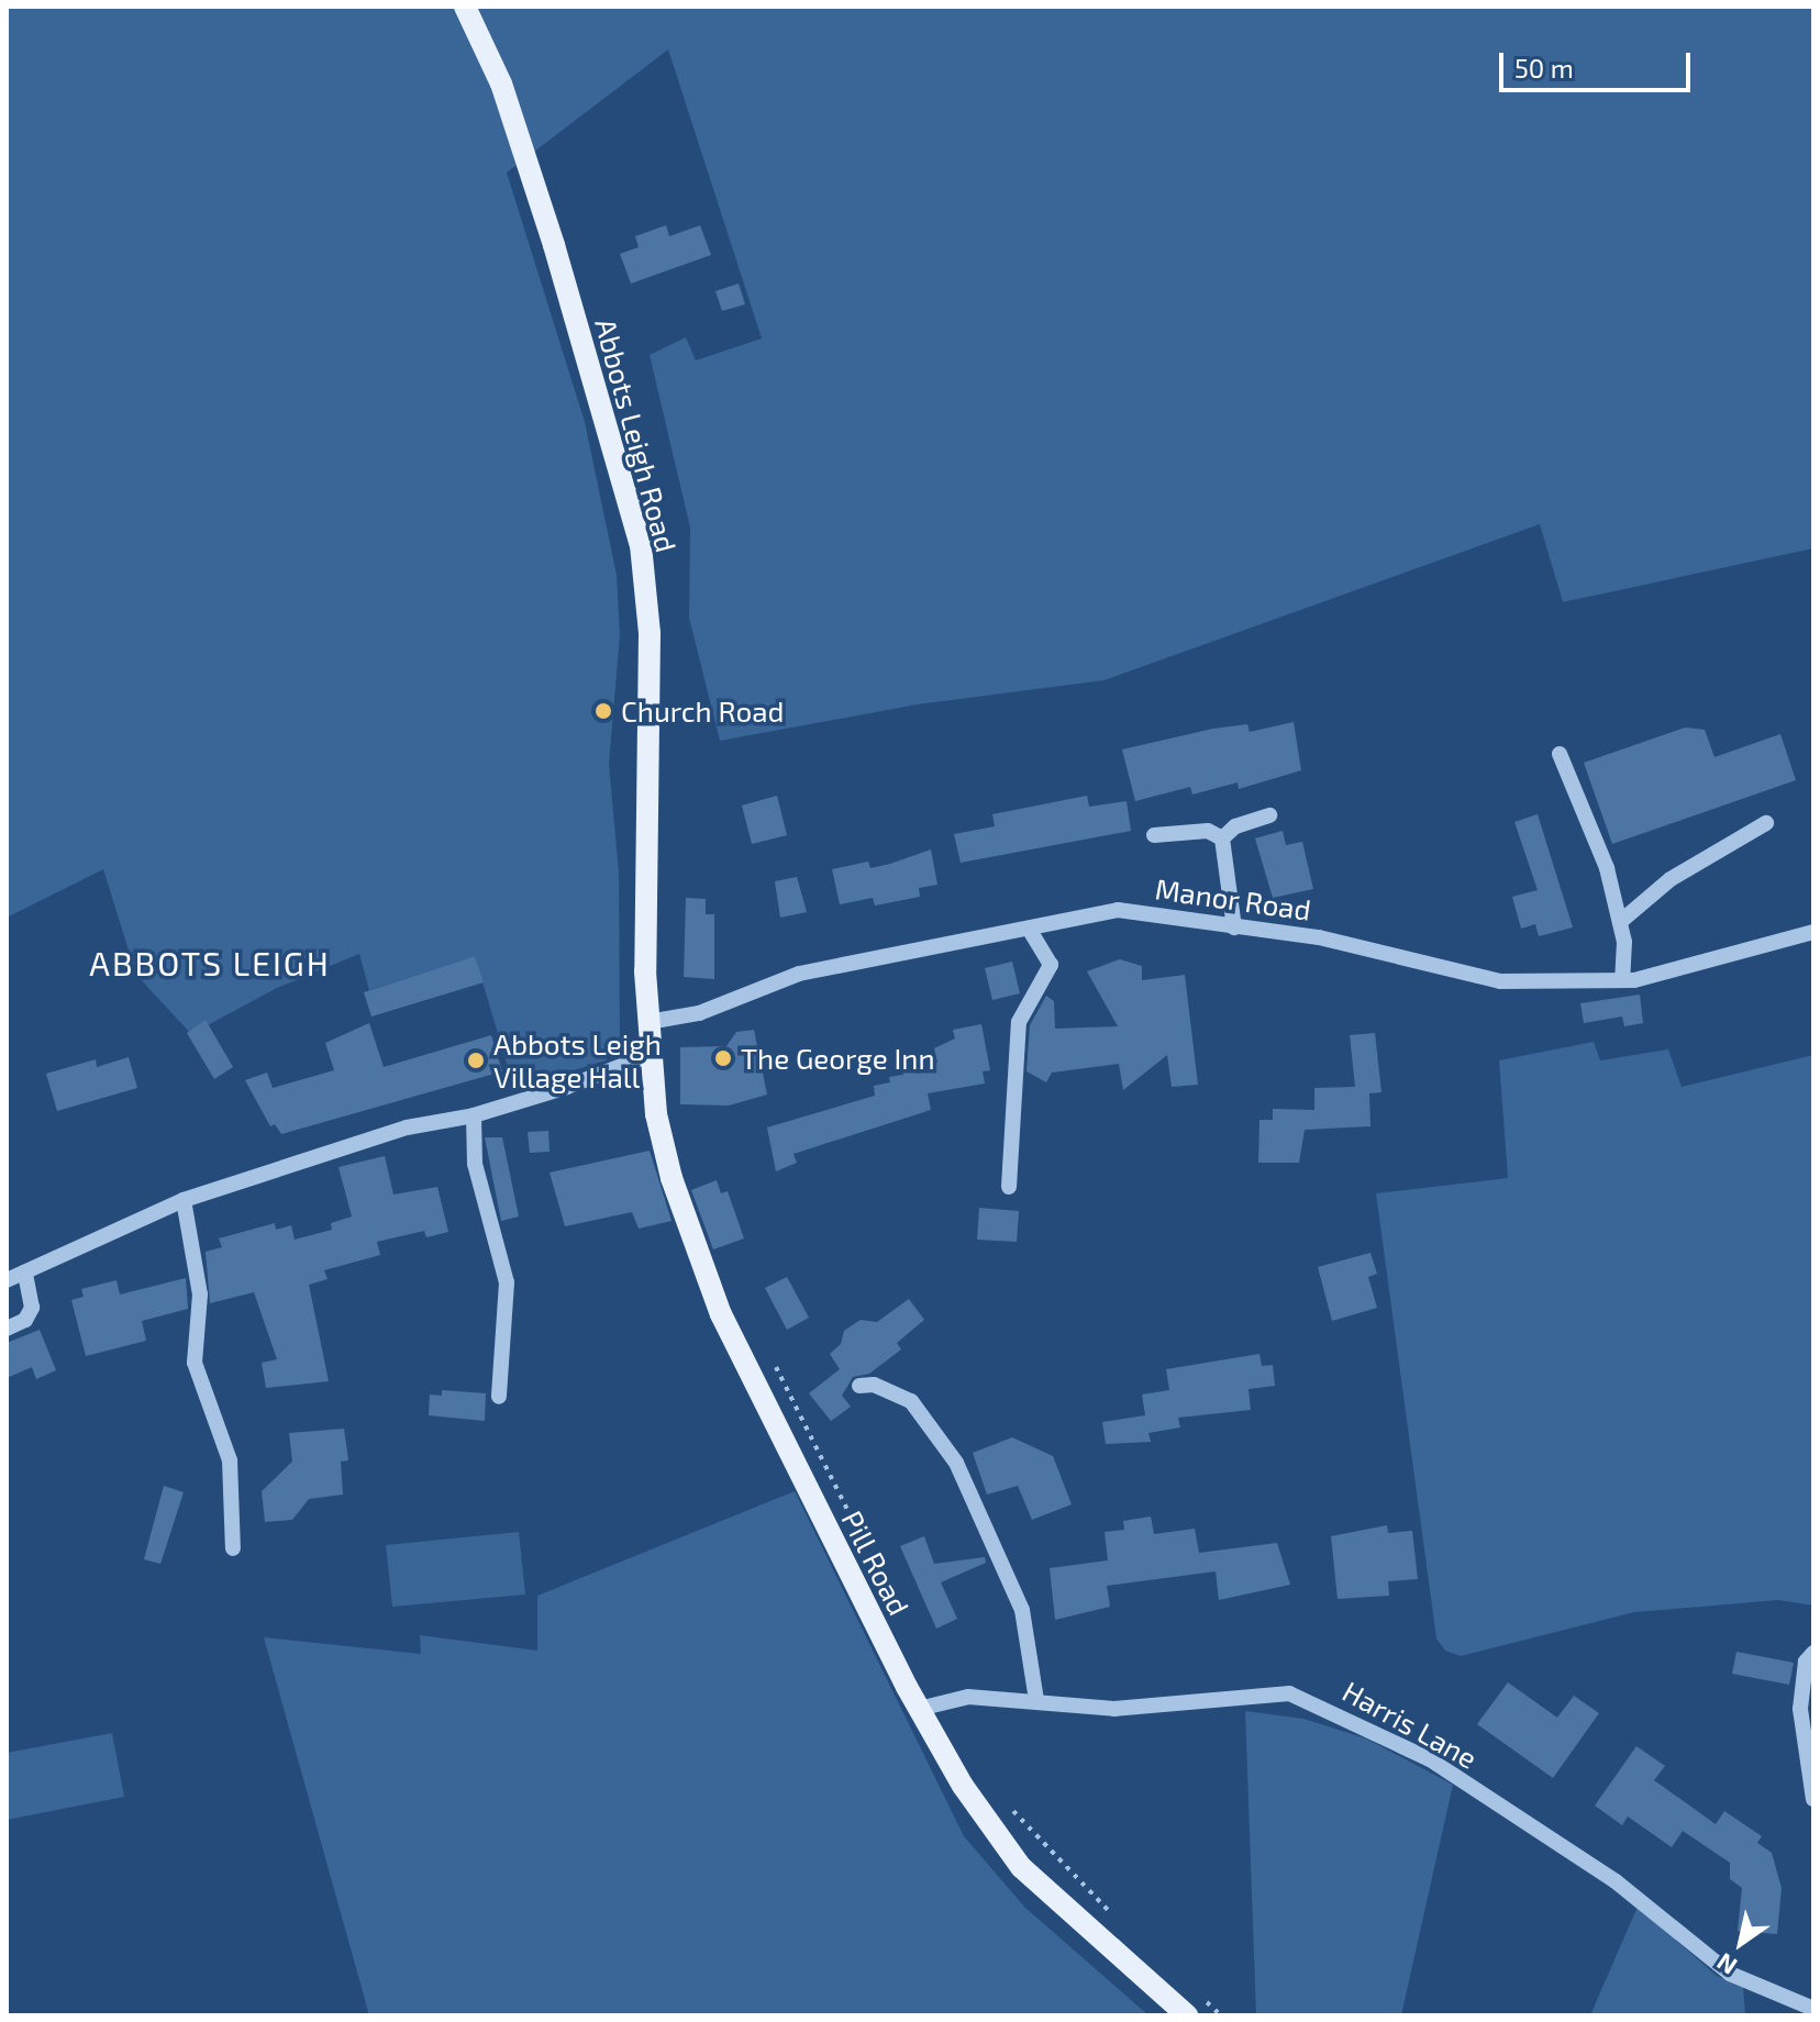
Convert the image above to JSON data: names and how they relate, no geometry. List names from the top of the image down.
{
  "streets": {
    "main road": ["Abbots Leigh Road", "Pill Road"],
    "street": ["Manor Road", "Harris Lane"]
  },
  "crossings": [
    ["Abbots Leigh Road", "Manor Road"],
    ["Abbots Leigh Road", "Pill Road"],
    ["Pill Road", "Harris Lane"]
  ],
  "districts": ["ABBOTS LEIGH"],
  "places": ["Church Road", "The George Inn", "Abbots Leigh Village Hall"],
  "scale_bar": "50 m",
  "north": "bottom left"
}
